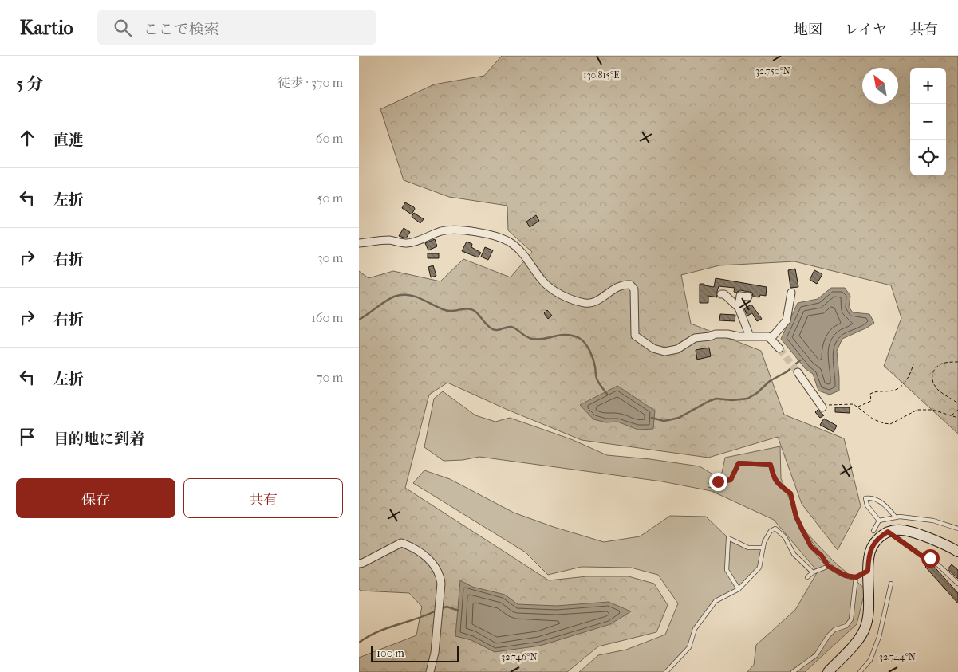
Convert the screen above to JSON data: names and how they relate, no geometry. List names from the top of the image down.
{
  "scale_bar": "100 m",
  "north": "top left",
  "page": {
    "header": "Kartio",
    "search": "ここで検索",
    "nav": ["地図", "レイヤ", "共有"],
    "heading": ["5 分", "徒歩 · 370 m"],
    "map_buttons": ["+", "−"],
    "list": [
      ["直進", "60 m"],
      ["左折", "50 m"],
      ["右折", "30 m"],
      ["右折", "160 m"],
      ["左折", "70 m"],
      "目的地に到着"
    ],
    "buttons": ["保存", "共有"],
    "scale": "100 m"
  },
  "coordinates": [
    "32.750°N",
    "130.815°E",
    "32.746°N",
    "32.744°N"
  ]
}
